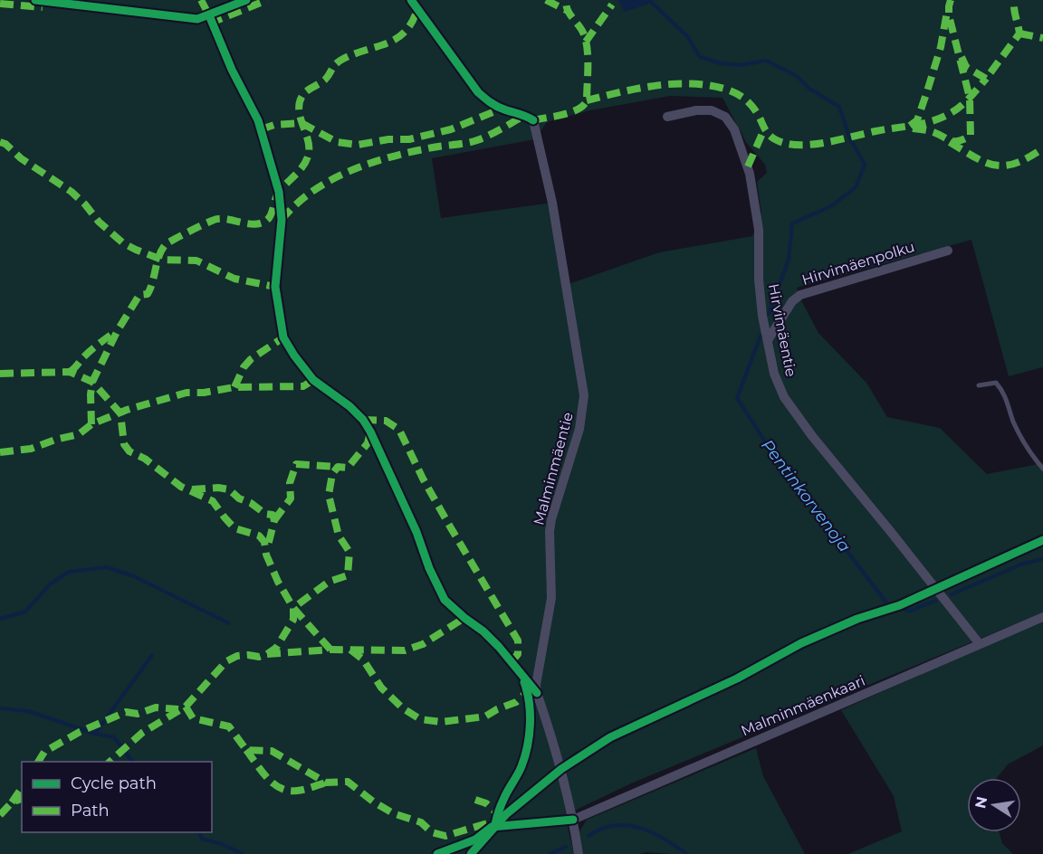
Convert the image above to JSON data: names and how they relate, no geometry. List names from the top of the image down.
{
  "streets": {
    "street": [
      "Hirvimäenpolku",
      "Hirvimäentie",
      "Malminmäentie",
      "Malminmäenkaari"
    ]
  },
  "crossings": [
    ["Hirvimäenpolku", "Hirvimäentie"],
    ["Hirvimäentie", "Malminmäenkaari"],
    ["Malminmäentie", "Malminmäenkaari"]
  ],
  "water": ["Pentinkorvenoja"],
  "legend": ["Cycle path", "Path"],
  "north": "left"
}
